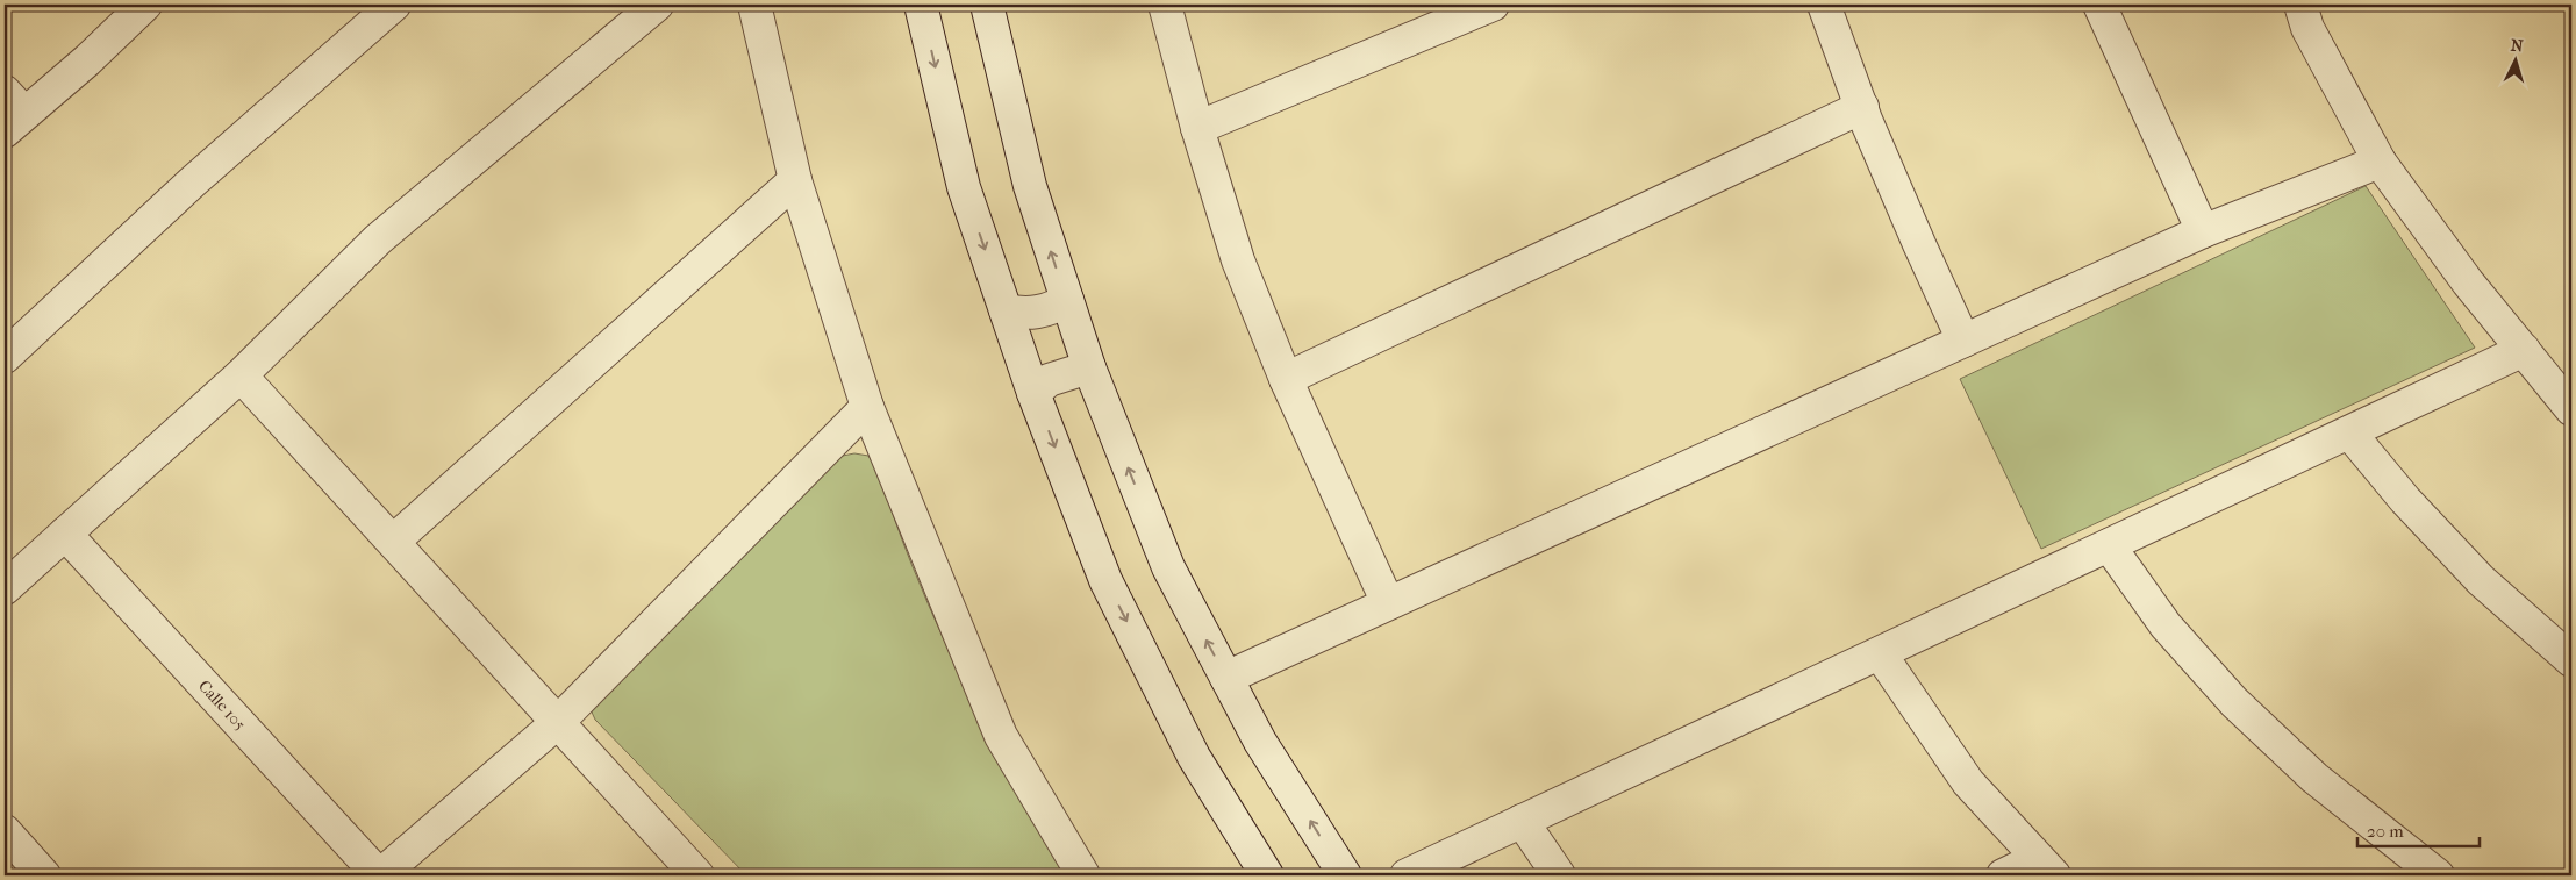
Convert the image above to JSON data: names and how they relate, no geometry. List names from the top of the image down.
{
  "streets": {
    "street": ["Calle 105"]
  },
  "scale_bar": "20 m",
  "north": "top"
}
